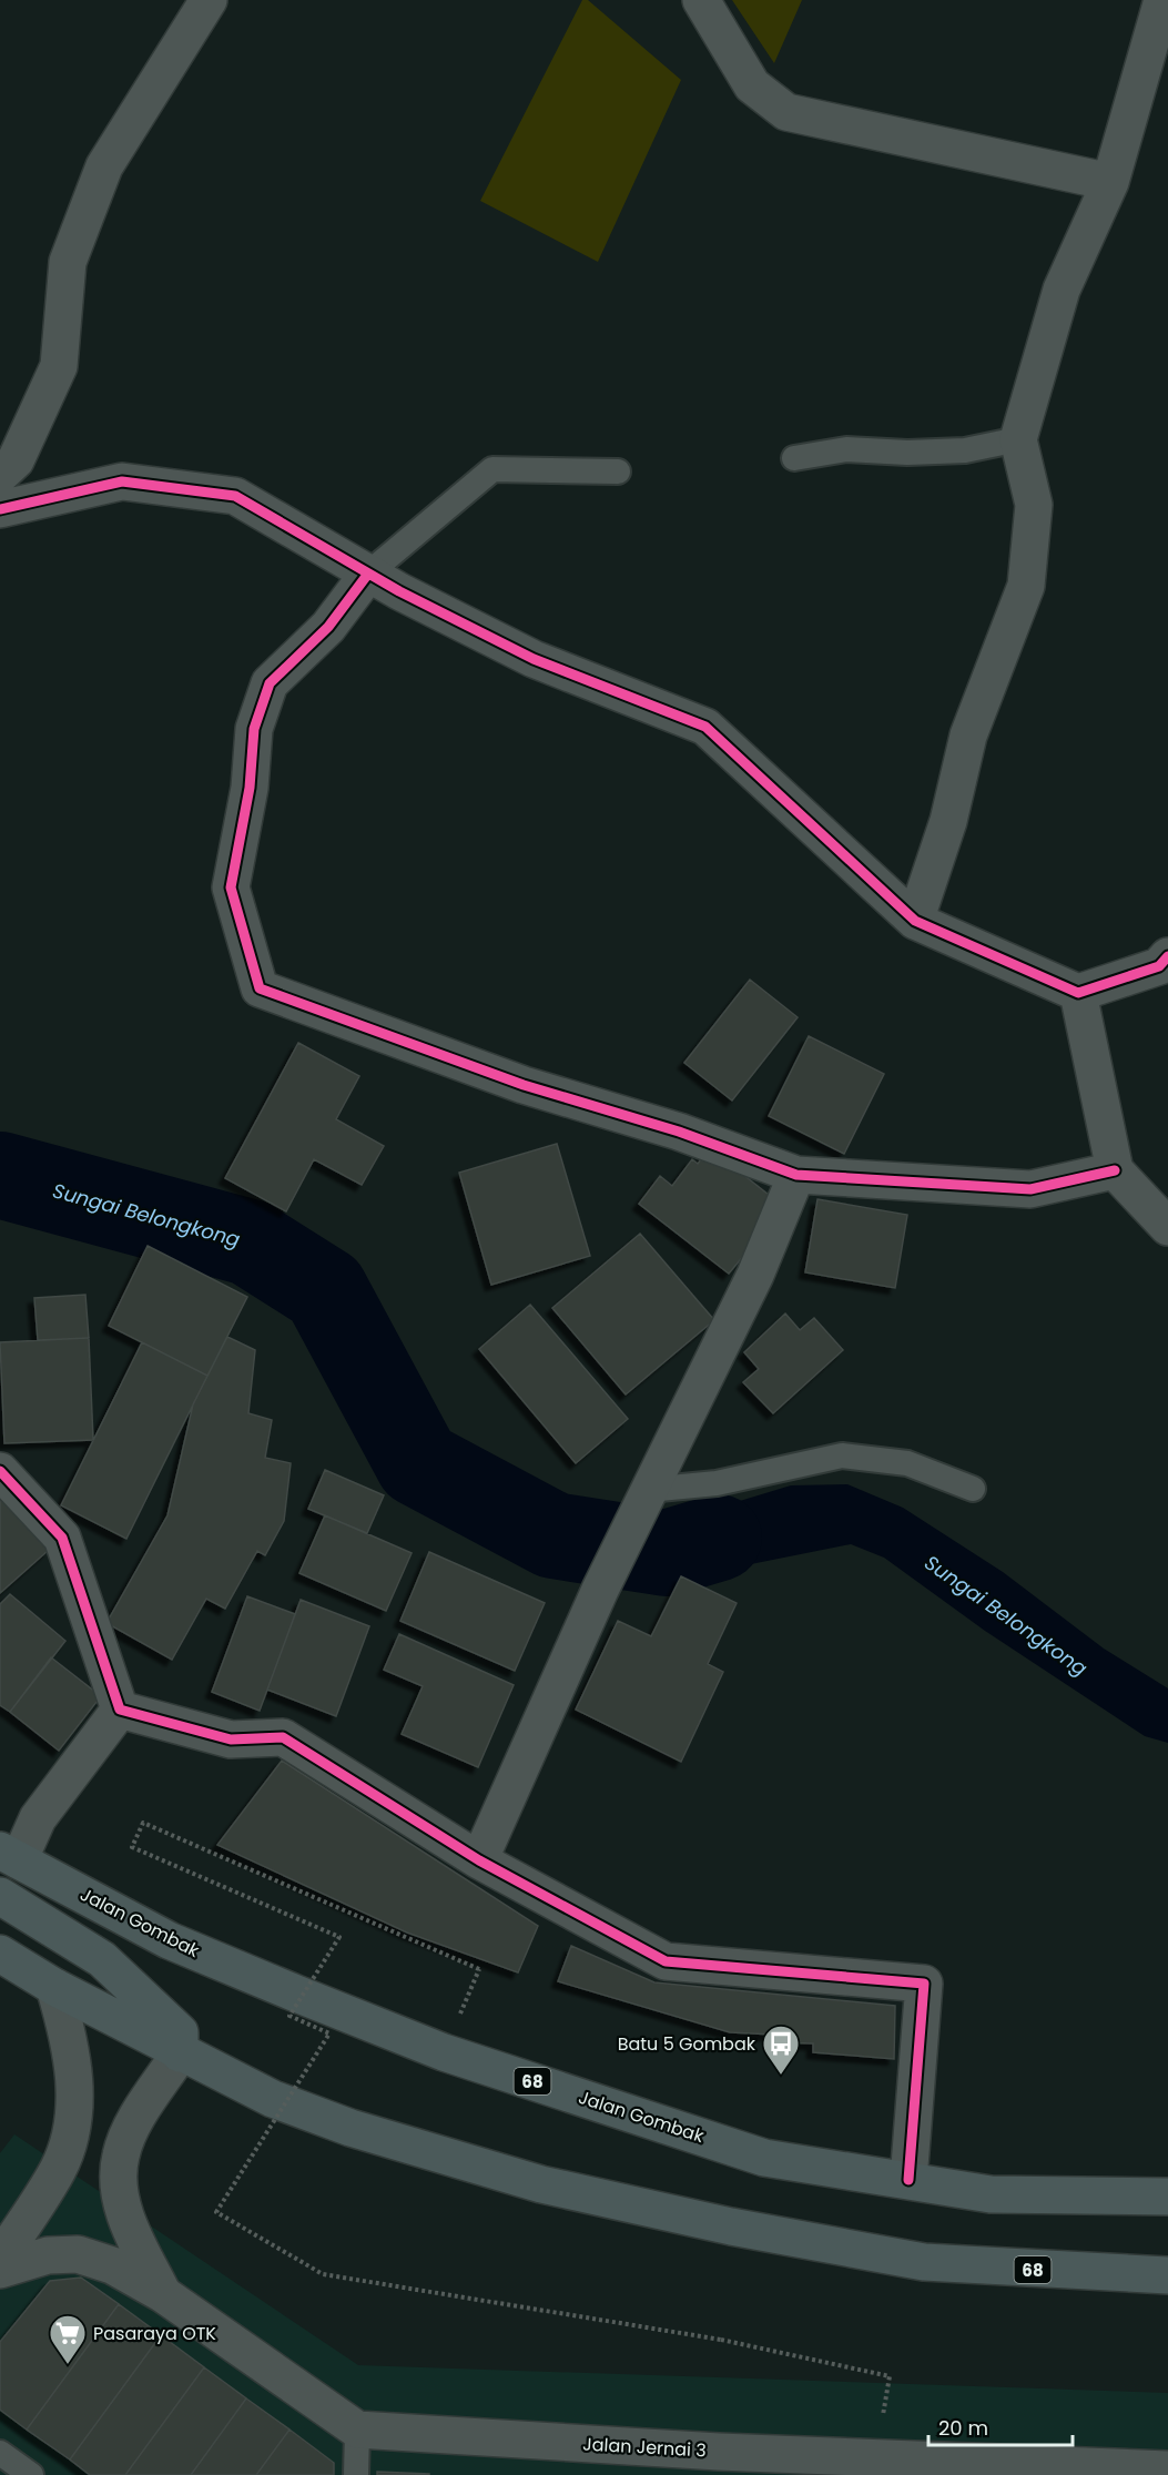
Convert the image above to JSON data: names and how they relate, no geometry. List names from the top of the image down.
{
  "streets": {
    "main road": ["Jalan Gombak", "68"],
    "street": ["Jalan Jernai 3"]
  },
  "water": ["Sungai Belongkong"],
  "places": {
    "bus stop": ["Batu 5 Gombak"],
    "supermarket": ["Pasaraya OTK"]
  },
  "scale_bar": "20 m"
}
